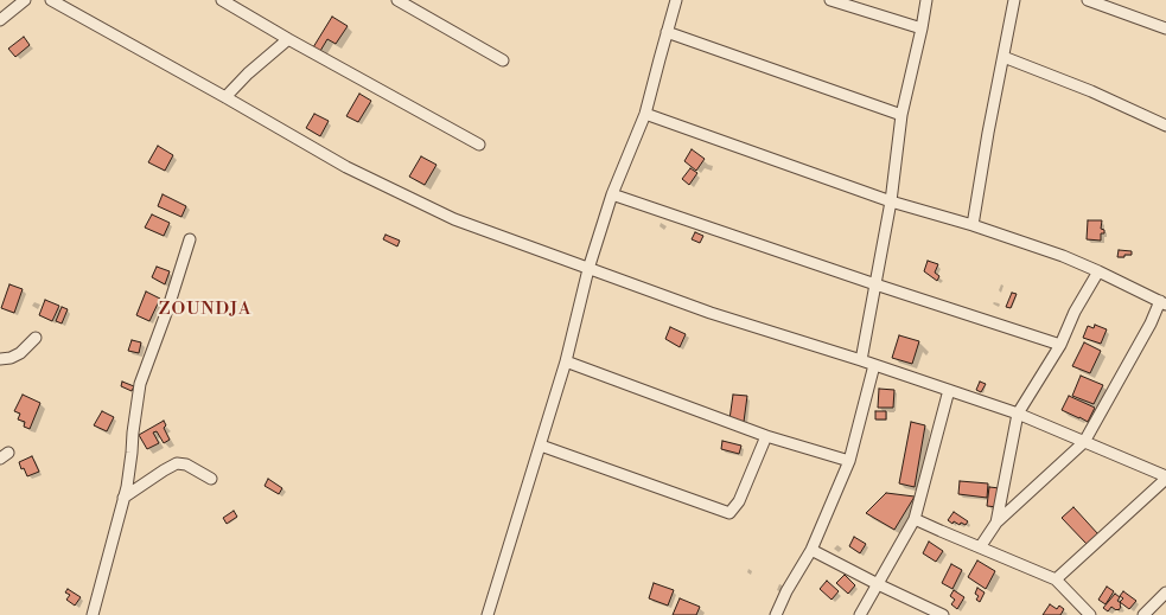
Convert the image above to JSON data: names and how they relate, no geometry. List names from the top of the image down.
{
  "districts": ["ZOUNDJA"]
}
